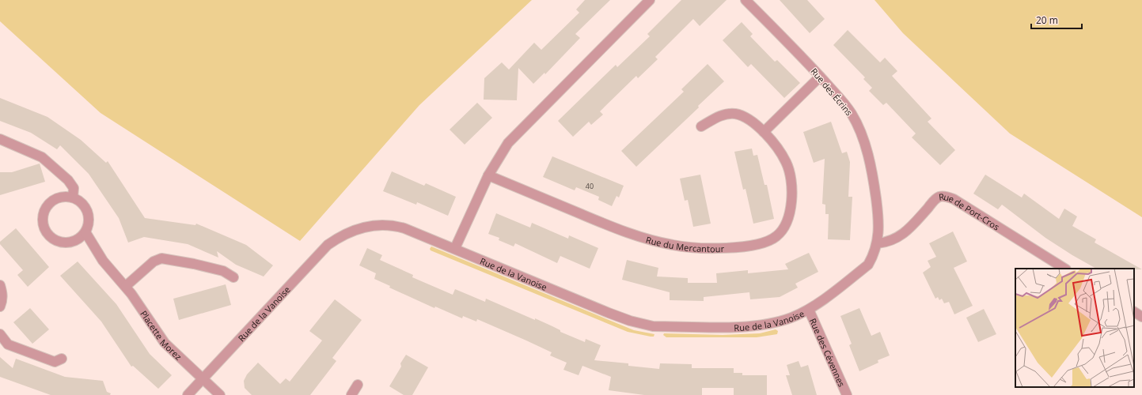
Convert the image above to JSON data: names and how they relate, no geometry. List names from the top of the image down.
{
  "streets": {
    "street": [
      "Rue des Écrins",
      "Rue de Port-Cros",
      "Rue du Mercantour",
      "Rue de la Vanoise",
      "Placette Morez",
      "Rue des Cévennes"
    ]
  },
  "crossings": [
    ["Rue des Écrins", "Rue de Port-Cros"],
    ["Rue des Écrins", "Rue de la Vanoise"],
    ["Rue de Port-Cros", "Rue de la Vanoise"],
    ["Rue de la Vanoise", "Placette Morez"],
    ["Rue de la Vanoise", "Rue des Cévennes"]
  ],
  "house_numbers": ["40"],
  "scale_bar": "20 m"
}
